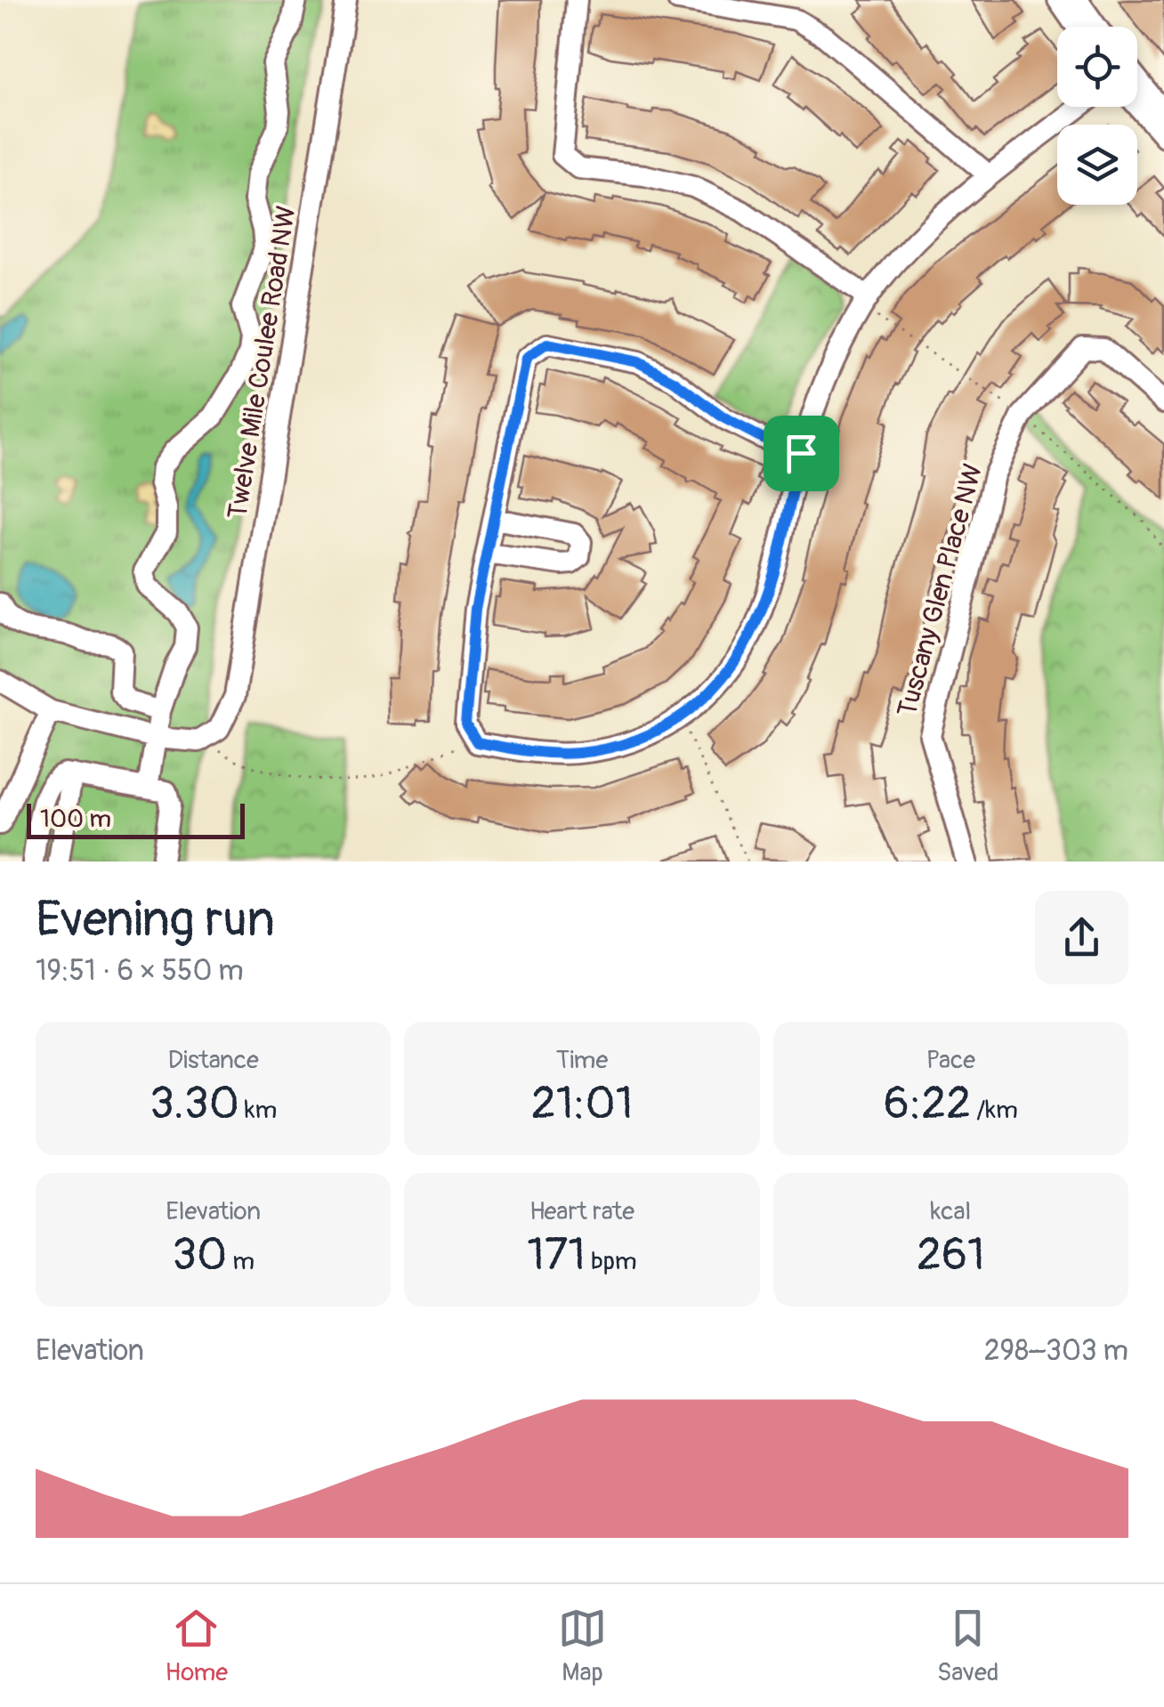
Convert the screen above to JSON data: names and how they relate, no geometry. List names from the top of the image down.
{
  "streets": {
    "street": ["Twelve Mile Coulee Road NW", "Tuscany Glen Place NW"]
  },
  "scale_bar": "100 m",
  "page": {
    "scale": "100 m",
    "heading": ["Evening run", "19:51 · 6 × 550 m"],
    "stats": [
      ["Distance", "3.30 km"],
      ["Time", "21:01"],
      ["Pace", "6:22 /km"],
      ["Elevation", "30 m"],
      ["Heart rate", "171 bpm"],
      ["kcal", "261"]
    ],
    "chart": ["Elevation", "298–303 m"],
    "tabs": ["Home", "Map", "Saved"]
  }
}
